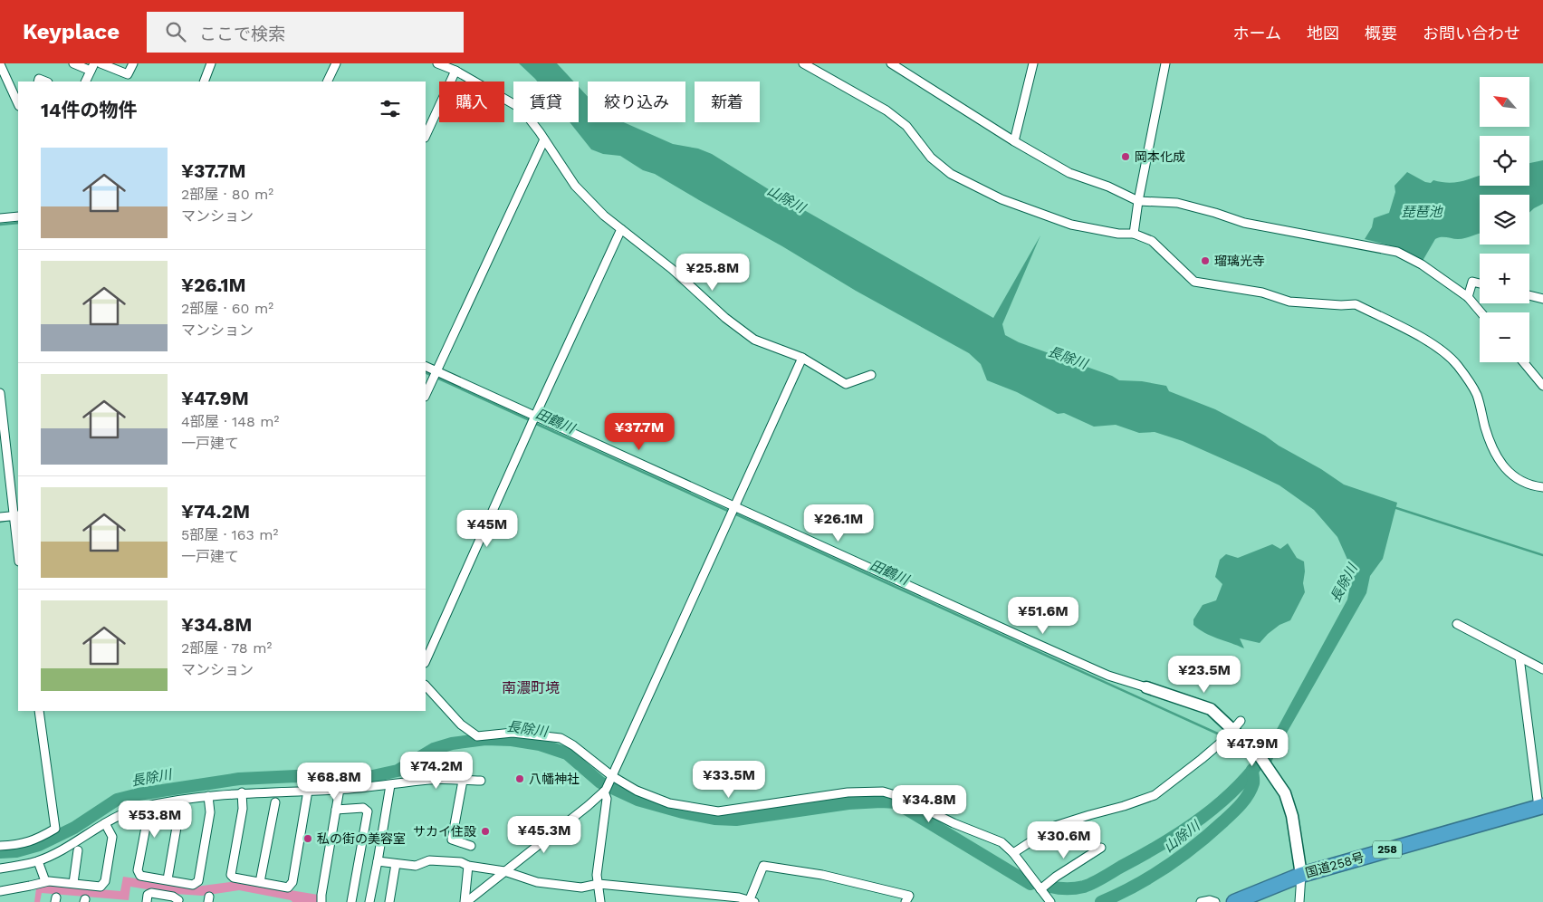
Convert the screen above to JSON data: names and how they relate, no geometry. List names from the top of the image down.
{
  "streets": {
    "highway": ["258", "国道258号"]
  },
  "districts": ["南濃町境"],
  "water": [
    "山除川",
    "琵琶池",
    "長除川",
    "田鶴川"
  ],
  "places": [
    "岡本化成",
    "瑠璃光寺",
    "八幡神社",
    "サカイ住設",
    "私の街の美容室"
  ],
  "north": "top left",
  "page": {
    "header": "Keyplace",
    "search": "ここで検索",
    "nav": [
      "ホーム",
      "地図",
      "概要",
      "お問い合わせ"
    ],
    "map_buttons": ["+", "−"],
    "chip": [
      "購入",
      "賃貸",
      "絞り込み",
      "新着"
    ],
    "heading": "14件の物件",
    "list": [
      {
        "name": "¥37.7M",
        "note": "2部屋 · 80 m² · マンション"
      },
      {
        "name": "¥26.1M",
        "note": "2部屋 · 60 m² · マンション"
      },
      {
        "name": "¥47.9M",
        "note": "4部屋 · 148 m² · 一戸建て"
      },
      {
        "name": "¥74.2M",
        "note": "5部屋 · 163 m² · 一戸建て"
      },
      {
        "name": "¥34.8M",
        "note": "2部屋 · 78 m² · マンション"
      }
    ],
    "price": [
      "¥25.8M",
      "¥37.7M",
      "¥26.1M",
      "¥45M",
      "¥51.6M",
      "¥23.5M",
      "¥47.9M",
      "¥74.2M",
      "¥33.5M",
      "¥68.8M",
      "¥34.8M",
      "¥53.8M",
      "¥45.3M",
      "¥30.6M"
    ]
  }
}
